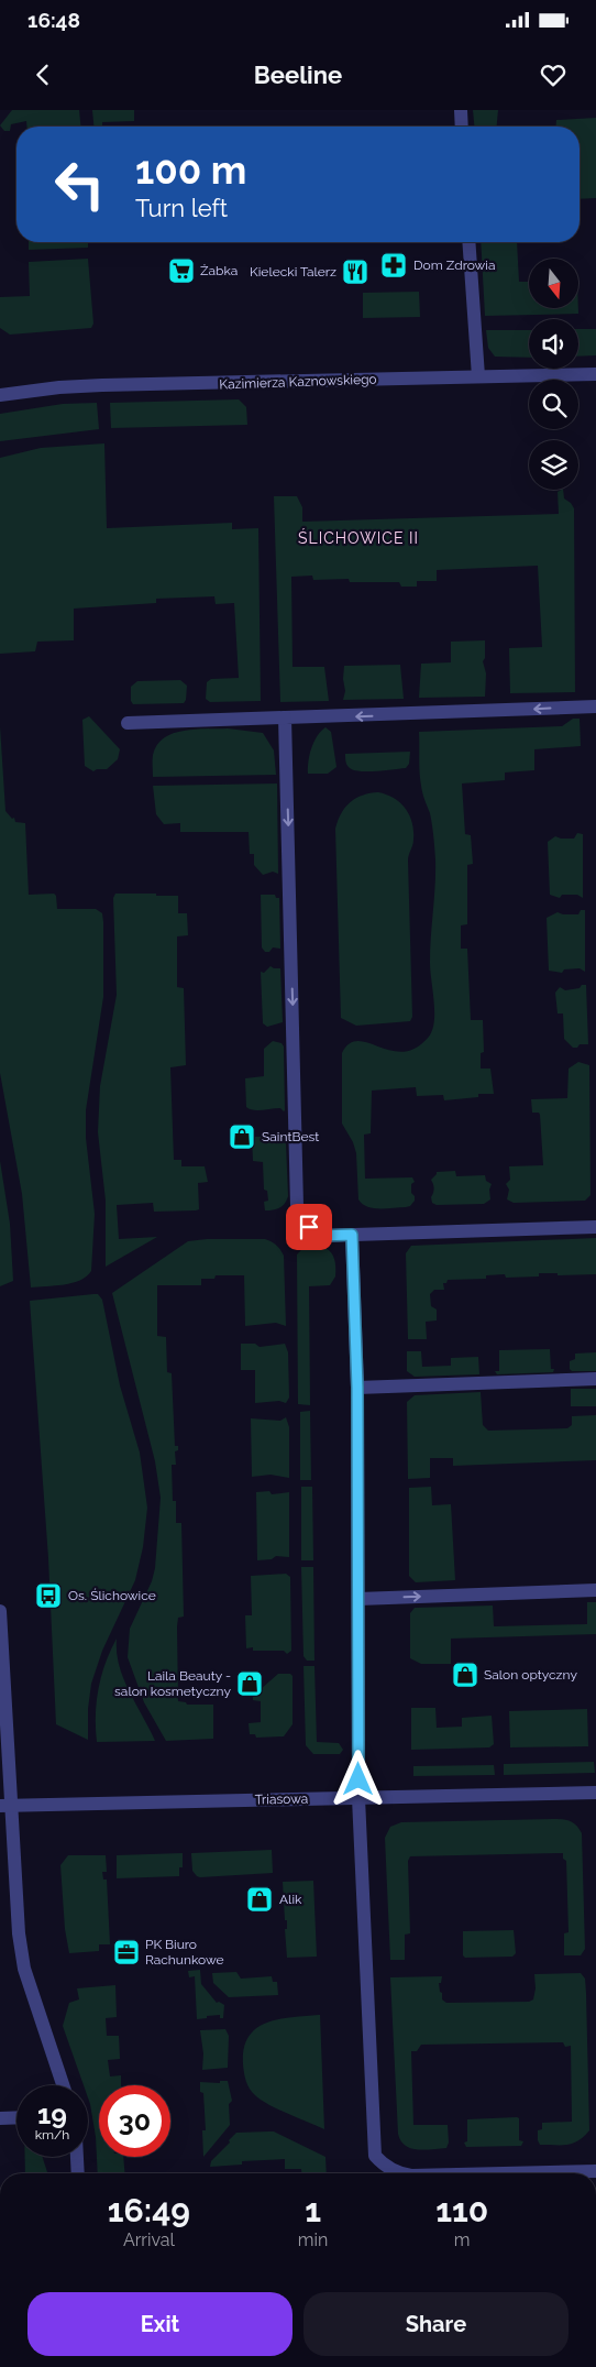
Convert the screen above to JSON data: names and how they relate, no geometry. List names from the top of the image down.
{
  "streets": {
    "street": ["Kazimierza Kaznowskiego", "Triasowa"]
  },
  "districts": ["ŚLICHOWICE II"],
  "places": {
    "pharmacy": ["Dom Zdrowia"],
    "supermarket": ["Żabka"],
    "restaurant": ["Kielecki Talerz"],
    "shop": [
      "SaintBest",
      "Salon optyczny",
      "Laila Beauty - salon kosmetyczny",
      "Alik"
    ],
    "bus stop": ["Os. Ślichowice"],
    "office": ["PK Biuro Rachunkowe"]
  },
  "north": "bottom",
  "page": {
    "status": "16:48",
    "header": "Beeline",
    "turn": ["100 m", "Turn left"],
    "speed": "19 km/h",
    "limit": "30",
    "eta": [
      "16:49",
      "Arrival",
      "1",
      "min",
      "110",
      "m"
    ],
    "buttons": ["Exit", "Share"]
  }
}
